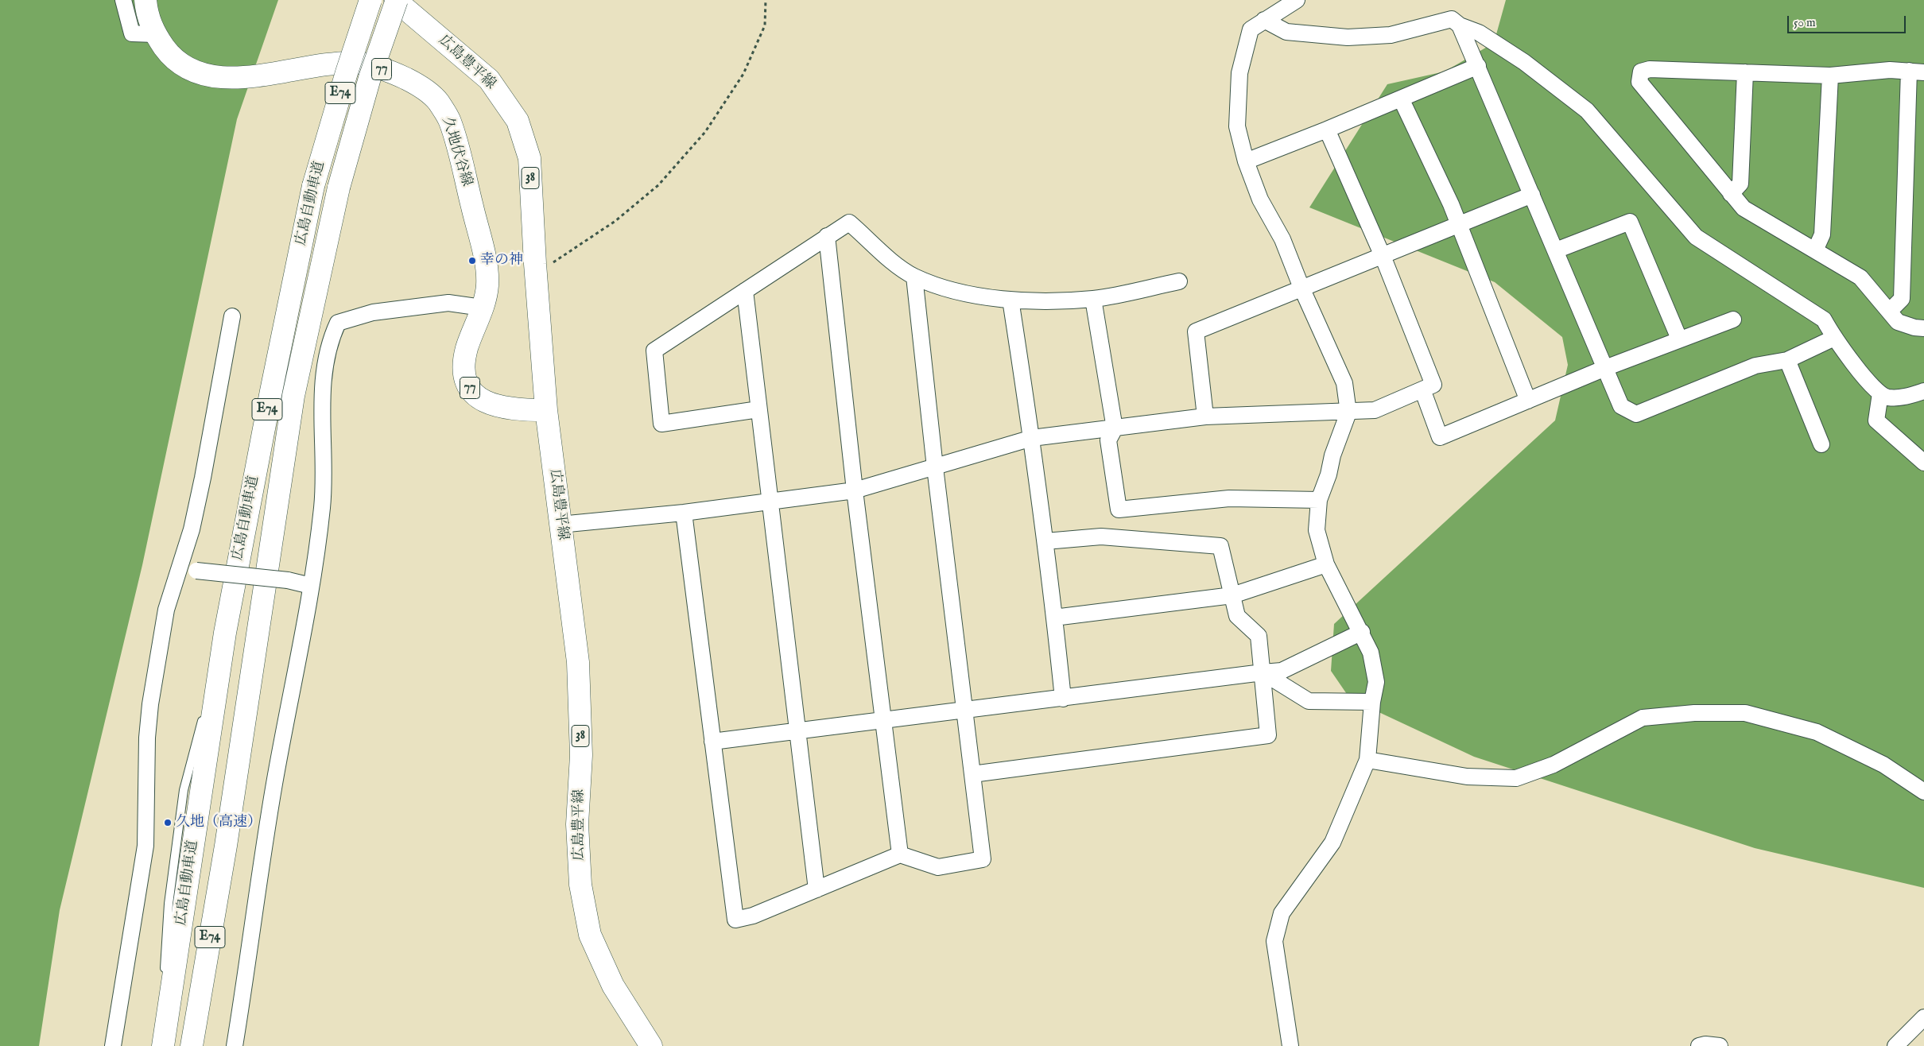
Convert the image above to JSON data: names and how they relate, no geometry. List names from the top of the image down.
{
  "streets": {
    "main road": [
      "広島豊平線",
      "77",
      "E74",
      "久地伏谷線",
      "38",
      "広島自動車道"
    ]
  },
  "crossings": [
    ["広島豊平線", "久地伏谷線"],
    ["広島豊平線", "広島自動車道"]
  ],
  "places": ["幸の神", "久地（高速）"],
  "scale_bar": "50 m"
}
